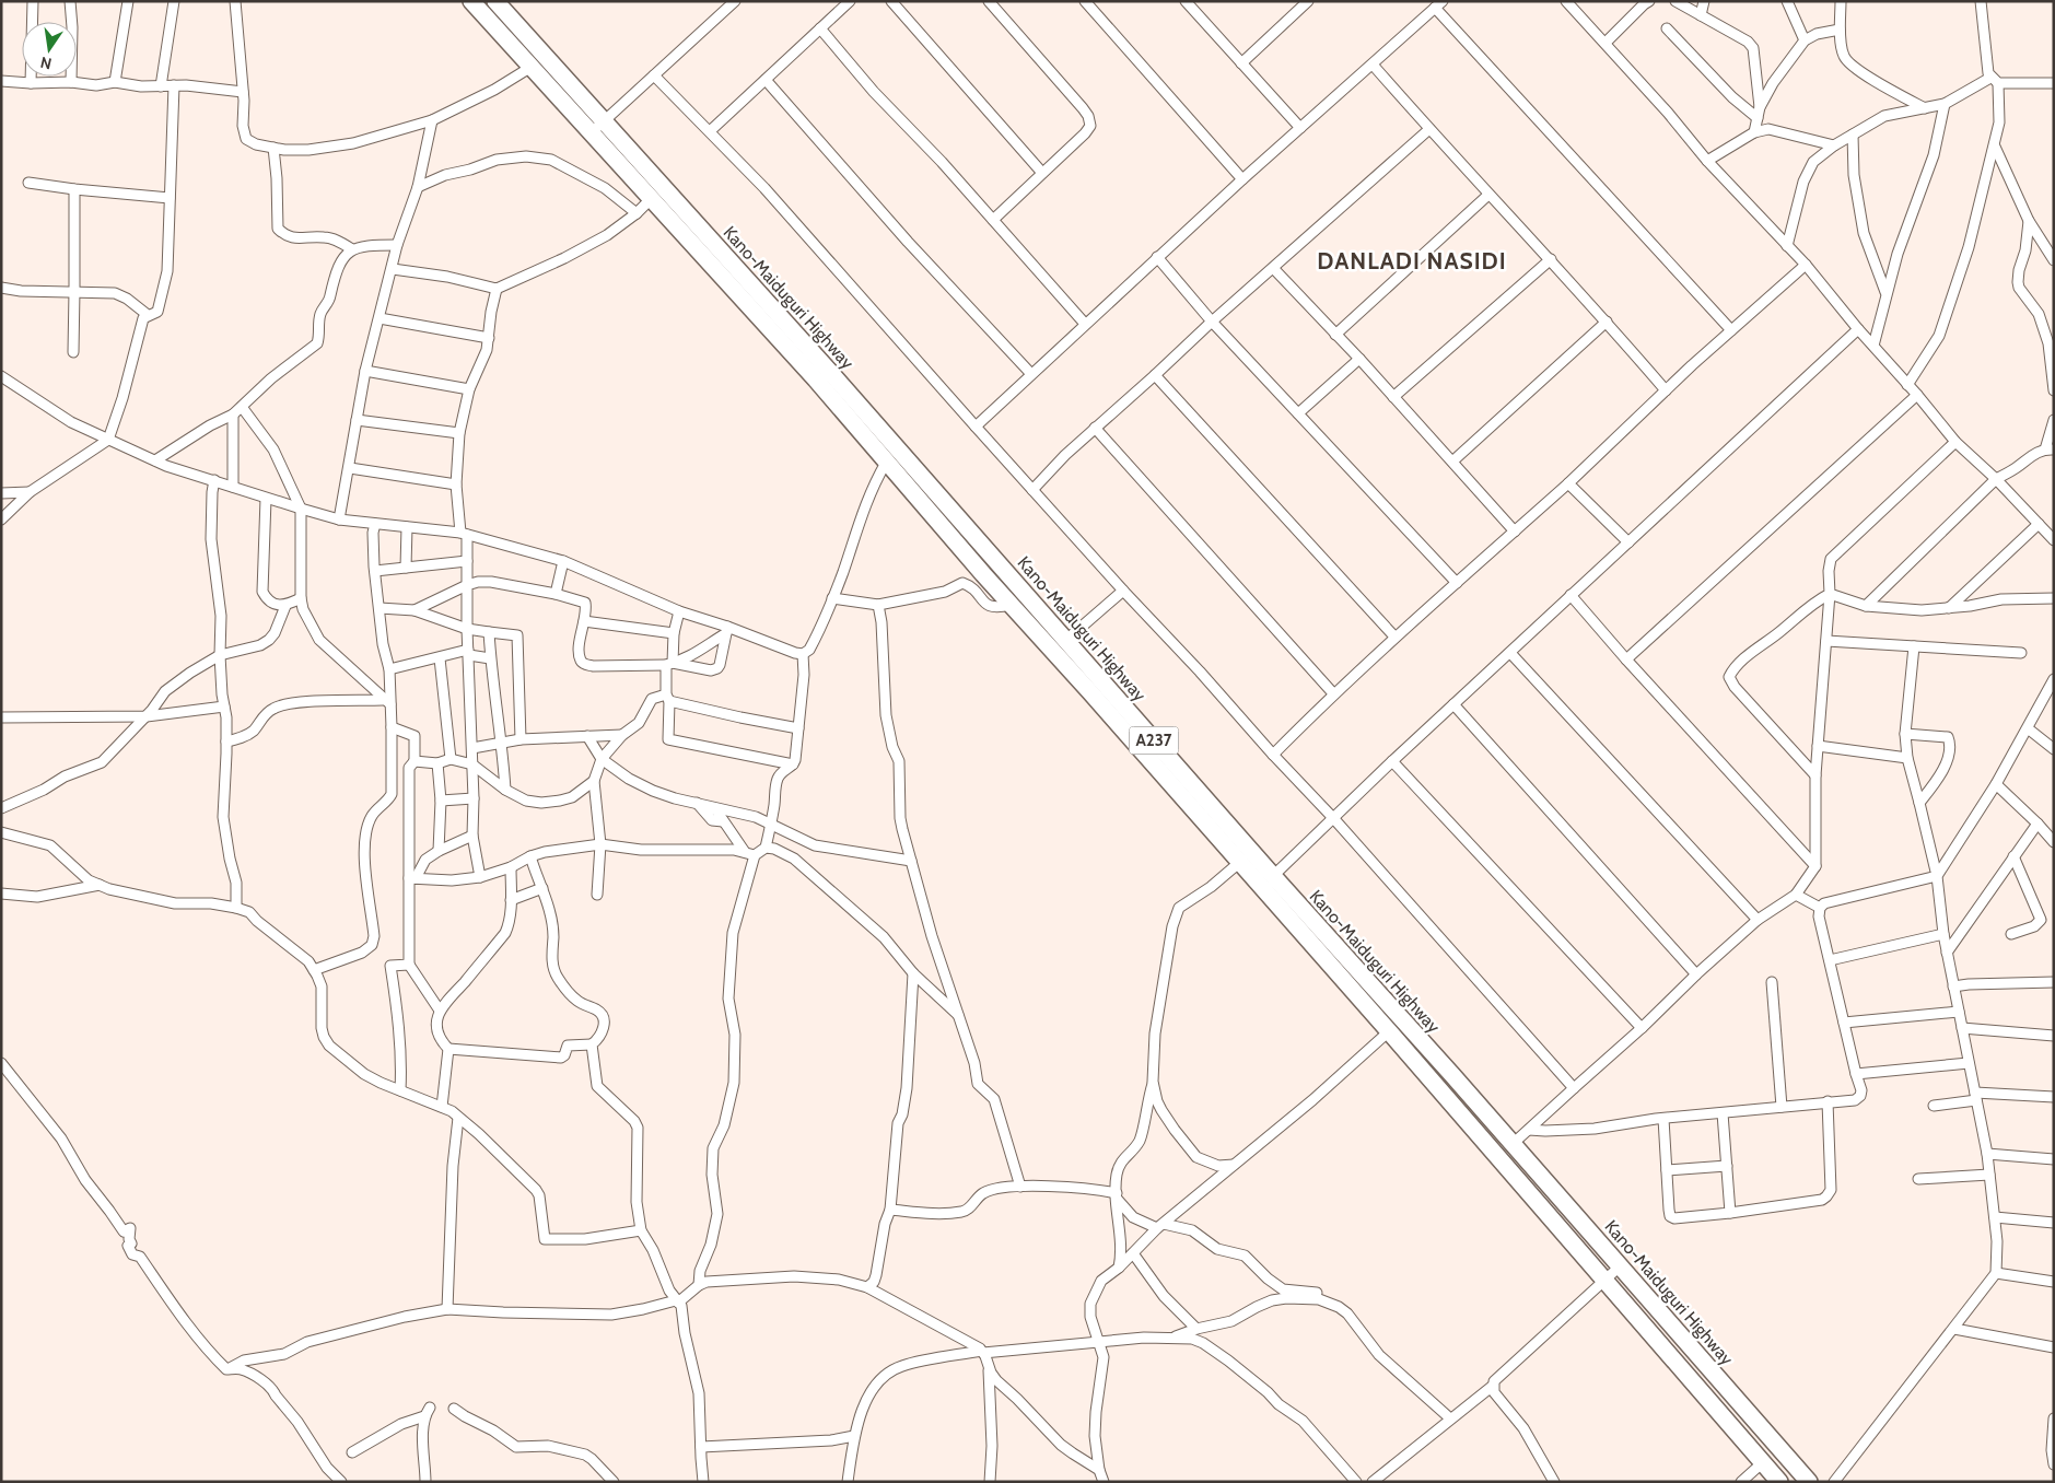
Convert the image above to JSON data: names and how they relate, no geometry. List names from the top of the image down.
{
  "streets": {
    "highway": ["Kano-Maiduguri Highway", "A237"]
  },
  "districts": ["DANLADI NASIDI"],
  "north": "bottom"
}
